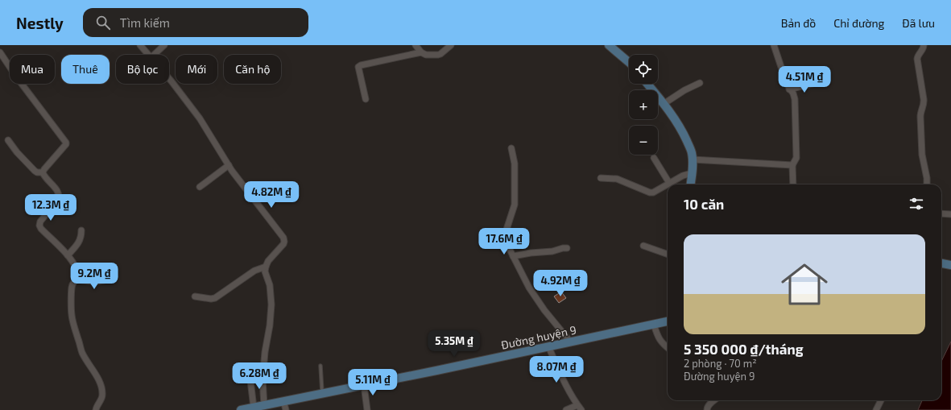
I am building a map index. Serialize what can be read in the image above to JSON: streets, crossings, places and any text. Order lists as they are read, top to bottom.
{
  "streets": {
    "street": ["Đường huyện 9"]
  },
  "page": {
    "header": "Nestly",
    "search": "Tìm kiếm",
    "nav": ["Bản đồ", "Chỉ đường", "Đã lưu"],
    "map_buttons": ["+", "−"],
    "chip": [
      "Mua",
      "Thuê",
      "Bộ lọc",
      "Mới",
      "Căn hộ"
    ],
    "price": [
      "4.51M ₫",
      "4.82M ₫",
      "12.3M ₫",
      "17.6M ₫",
      "9.2M ₫",
      "4.92M ₫",
      "5.35M ₫",
      "8.07M ₫",
      "6.28M ₫",
      "5.11M ₫"
    ],
    "heading": "10 căn",
    "list": [
      {
        "name": "5 350 000 ₫/tháng",
        "note": "2 phòng · 70 m² · Đường huyện 9"
      }
    ]
  }
}
